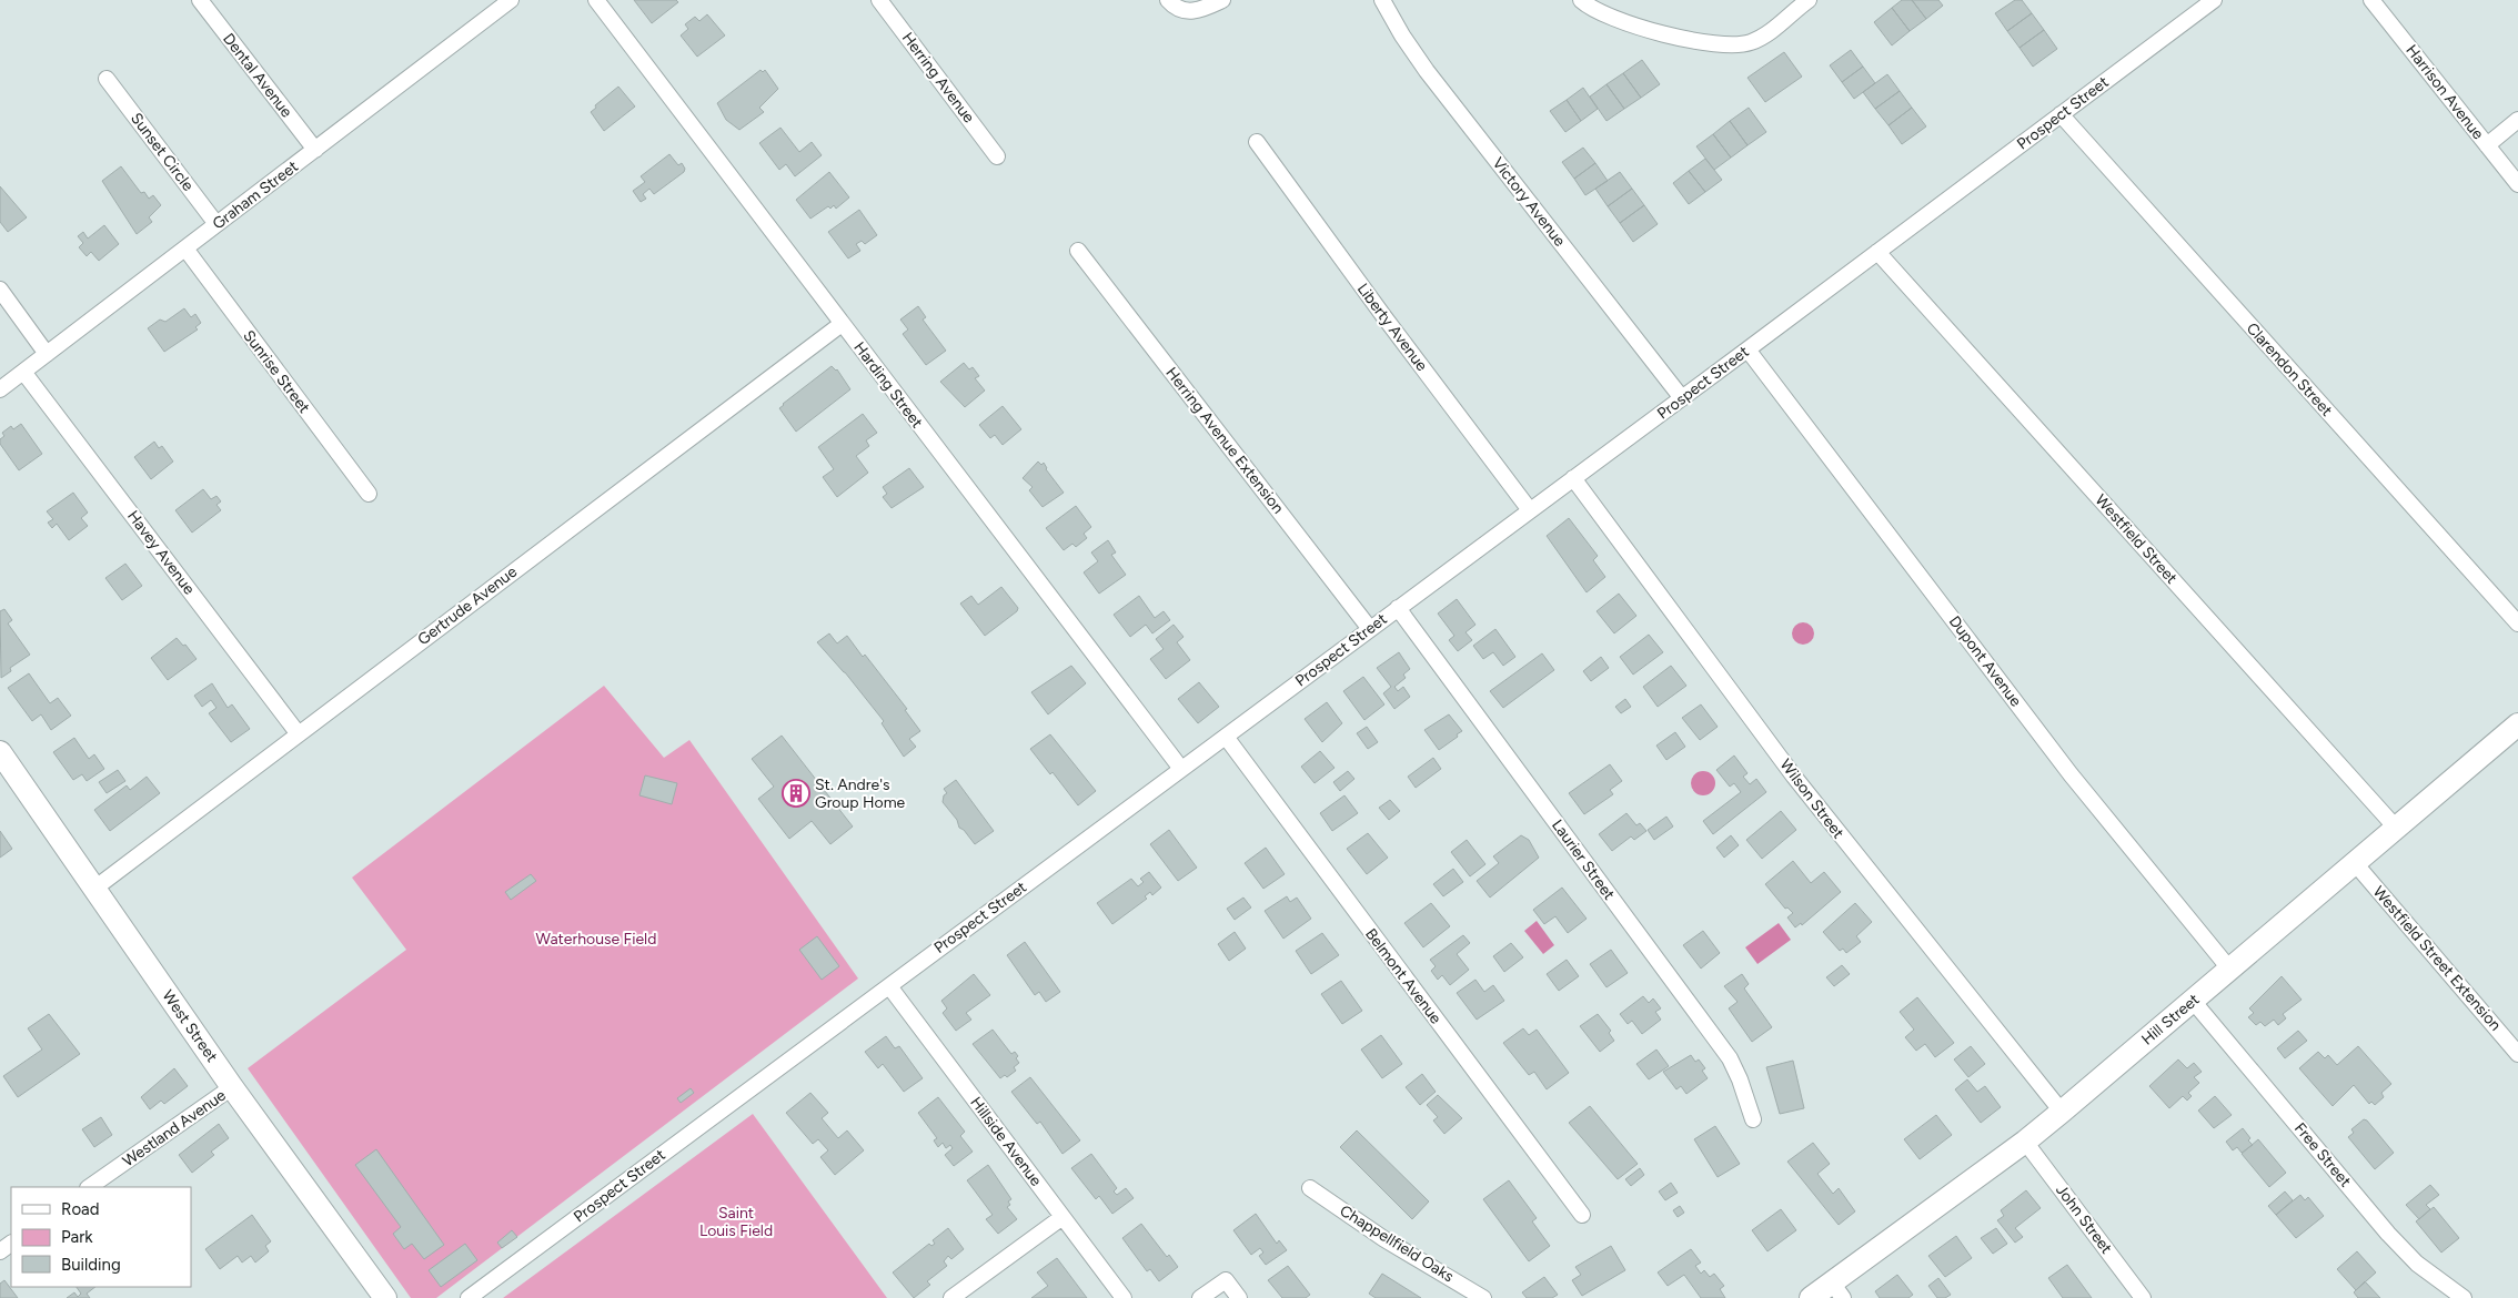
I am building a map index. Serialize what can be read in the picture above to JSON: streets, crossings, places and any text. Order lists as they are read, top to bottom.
{
  "streets": {
    "street": [
      "Dental Avenue",
      "Herring Avenue",
      "Harrison Avenue",
      "Prospect Street",
      "Sunset Circle",
      "Graham Street",
      "Victory Avenue",
      "Liberty Avenue",
      "Clarendon Street",
      "Sunrise Street",
      "Harding Street",
      "Herring Avenue Extension",
      "Westfield Street",
      "Havey Avenue",
      "Gertrude Avenue",
      "Dupont Avenue",
      "Wilson Street",
      "Laurier Street",
      "Westfield Street Extension",
      "Belmont Avenue",
      "Hill Street",
      "West Street",
      "Westland Avenue",
      "Hillside Avenue",
      "Free Street",
      "John Street",
      "Chappellfield Oaks"
    ]
  },
  "crossings": [
    ["Dental Avenue", "Graham Street"],
    ["Prospect Street", "Victory Avenue"],
    ["Prospect Street", "Liberty Avenue"],
    ["Prospect Street", "Clarendon Street"],
    ["Prospect Street", "Harding Street"],
    ["Prospect Street", "Herring Avenue Extension"],
    ["Prospect Street", "Westfield Street"],
    ["Prospect Street", "Dupont Avenue"],
    ["Prospect Street", "Wilson Street"],
    ["Prospect Street", "Laurier Street"],
    ["Prospect Street", "Belmont Avenue"],
    ["Prospect Street", "Hillside Avenue"],
    ["Sunset Circle", "Graham Street"],
    ["Graham Street", "Sunrise Street"],
    ["Graham Street", "Havey Avenue"],
    ["Harding Street", "Gertrude Avenue"],
    ["Westfield Street", "Hill Street"],
    ["Havey Avenue", "Gertrude Avenue"],
    ["Gertrude Avenue", "West Street"],
    ["Dupont Avenue", "Hill Street"],
    ["Wilson Street", "Hill Street"],
    ["Westfield Street Extension", "Hill Street"],
    ["Hill Street", "Free Street"],
    ["Hill Street", "John Street"],
    ["West Street", "Westland Avenue"]
  ],
  "parks": ["Waterhouse Field", "Saint Louis Field"],
  "places": {
    "building": ["St. Andre's Group Home"]
  },
  "legend": ["Road", "Park", "Building"]
}
